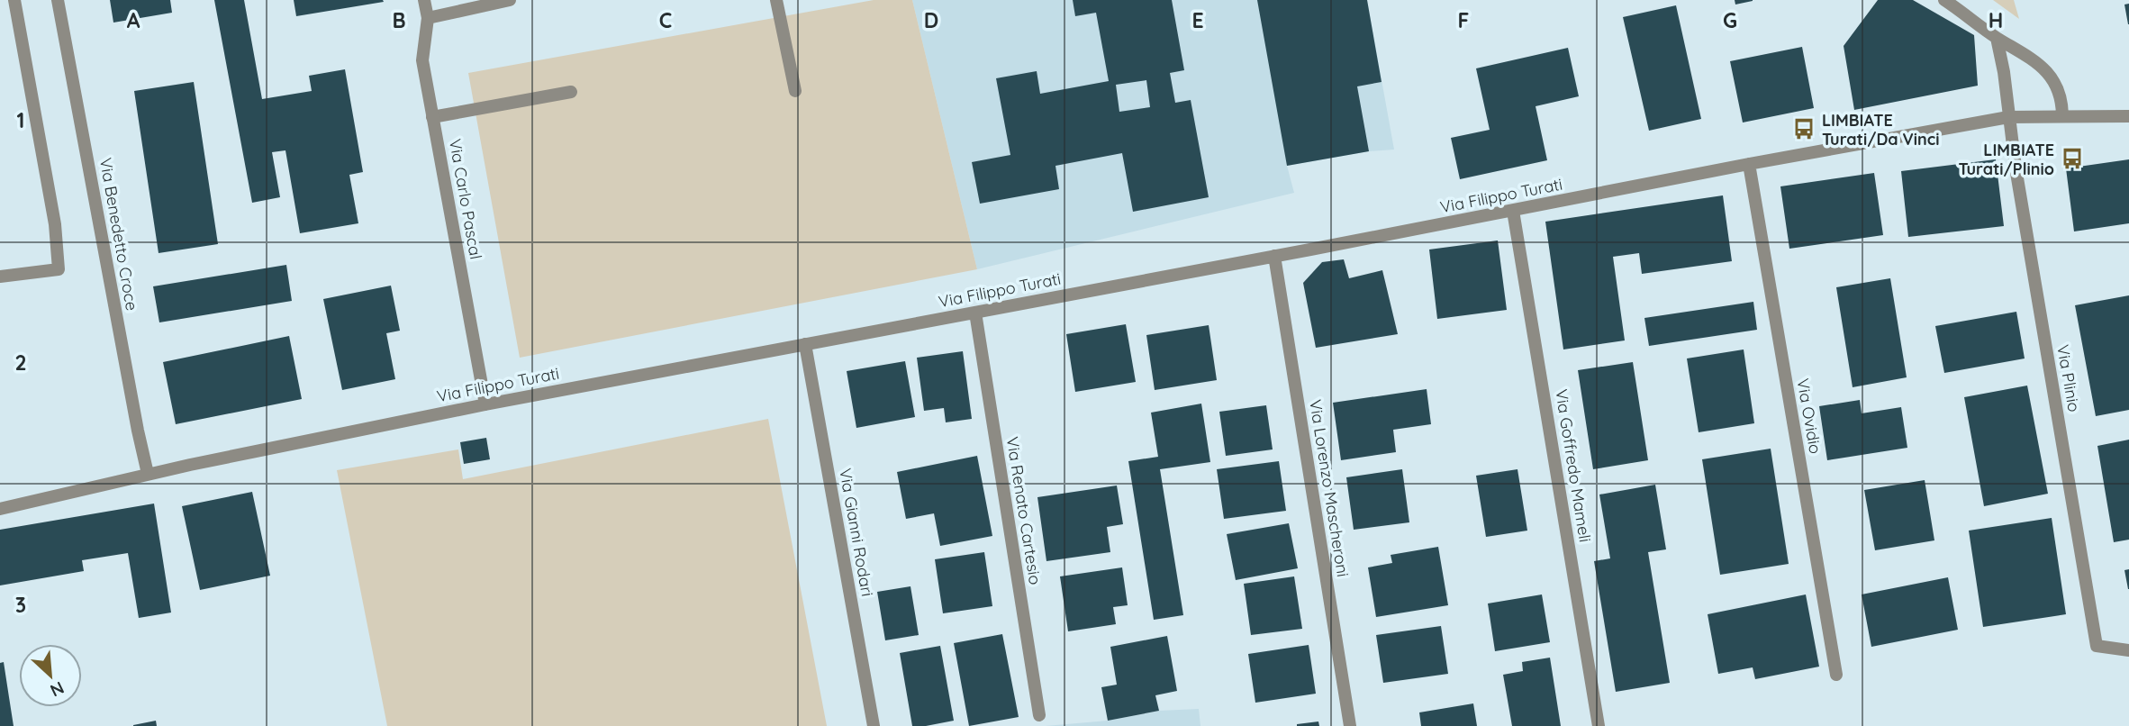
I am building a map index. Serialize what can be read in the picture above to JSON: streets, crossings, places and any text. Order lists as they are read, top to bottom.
{
  "streets": {
    "street": [
      "Via Filippo Turati",
      "Via Carlo Pascal",
      "Via Benedetto Croce",
      "Via Plinio",
      "Via Ovidio",
      "Via Goffredo Mameli",
      "Via Lorenzo Mascheroni",
      "Via Renato Cartesio",
      "Via Gianni Rodari"
    ]
  },
  "crossings": [
    ["Via Filippo Turati", "Via Carlo Pascal"],
    ["Via Filippo Turati", "Via Benedetto Croce"],
    ["Via Filippo Turati", "Via Plinio"],
    ["Via Filippo Turati", "Via Ovidio"],
    ["Via Filippo Turati", "Via Goffredo Mameli"],
    ["Via Filippo Turati", "Via Lorenzo Mascheroni"],
    ["Via Filippo Turati", "Via Renato Cartesio"],
    ["Via Filippo Turati", "Via Gianni Rodari"]
  ],
  "places": {
    "bus stop": ["LIMBIATE Turati/Da Vinci", "LIMBIATE Turati/Plinio"]
  },
  "north": "bottom right",
  "grid": {
    "columns": [
      "A",
      "B",
      "C",
      "D",
      "E",
      "F",
      "G",
      "H"
    ],
    "rows": ["1", "2", "3"]
  }
}
